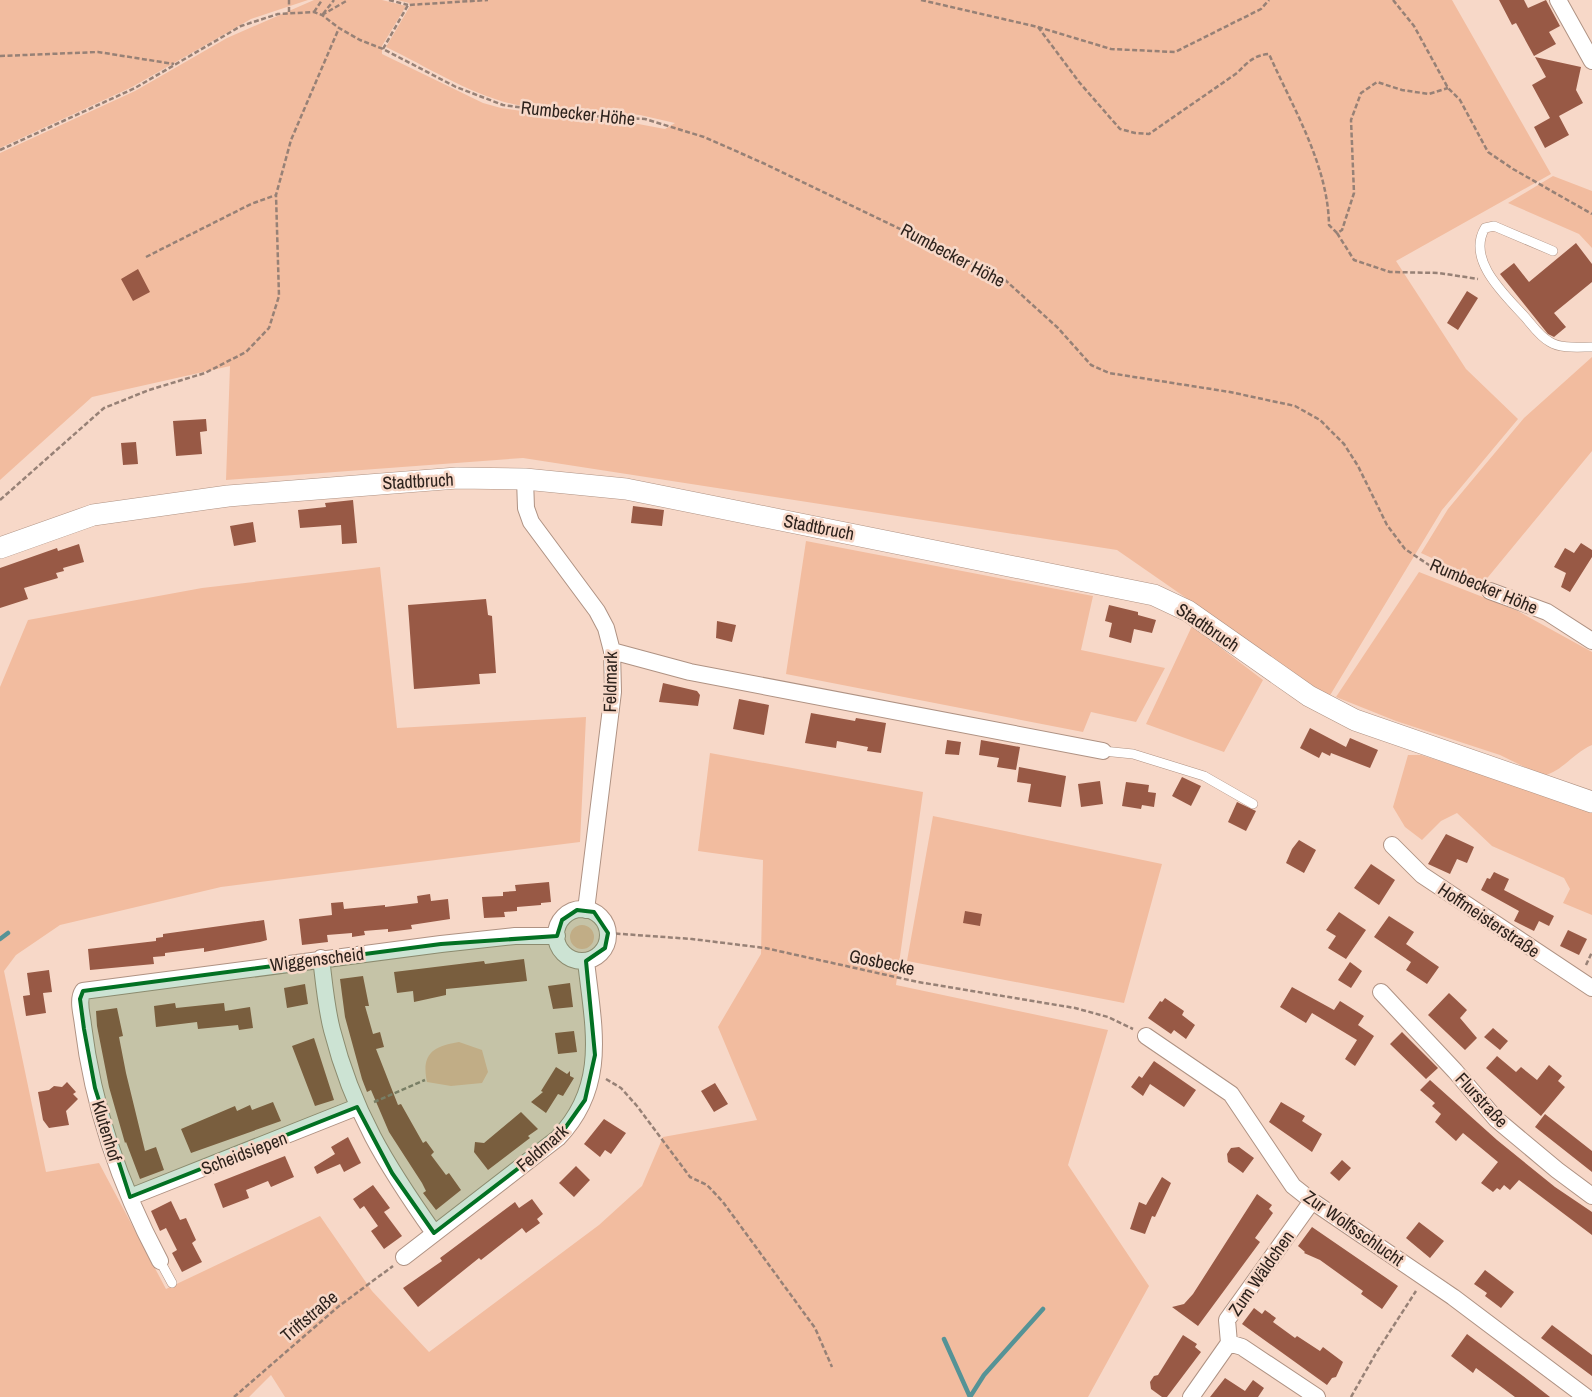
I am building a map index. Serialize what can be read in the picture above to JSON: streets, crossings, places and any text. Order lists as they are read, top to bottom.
{
  "streets": {
    "street": [
      "Rumbecker Höhe",
      "Stadtbruch",
      "Feldmark",
      "Hoffmeisterstraße",
      "Wiggenscheid",
      "Flurstraße",
      "Klutenhof",
      "Scheidsiepen",
      "Zur Wolfsschlucht",
      "Zum Wäldchen"
    ],
    "path": ["Gosbecke", "Triftstraße"]
  },
  "crossings": [
    ["Stadtbruch", "Feldmark"],
    ["Feldmark", "Wiggenscheid"],
    ["Feldmark", "Gosbecke"],
    ["Feldmark", "Triftstraße"],
    ["Wiggenscheid", "Gosbecke"],
    ["Wiggenscheid", "Klutenhof"],
    ["Gosbecke", "Zur Wolfsschlucht"],
    ["Klutenhof", "Scheidsiepen"],
    ["Zur Wolfsschlucht", "Zum Wäldchen"]
  ]
}
